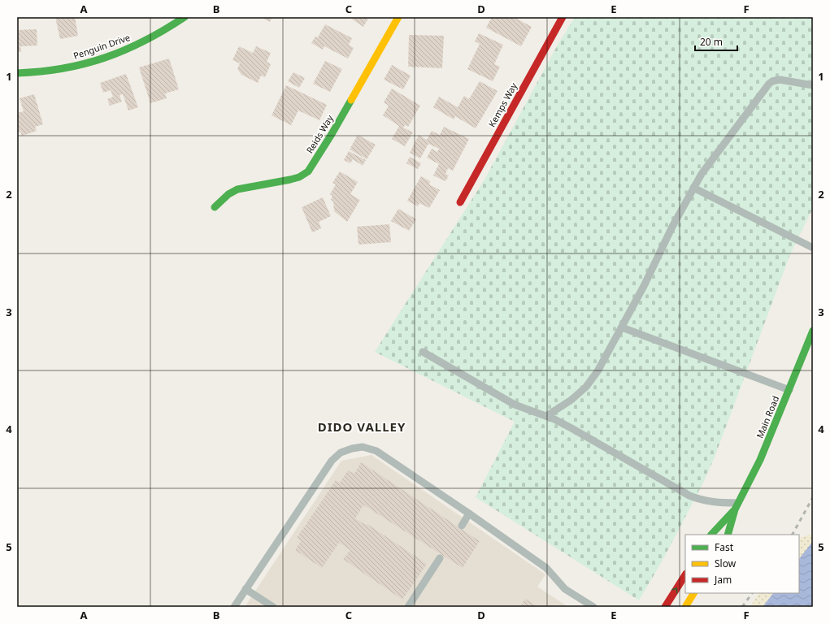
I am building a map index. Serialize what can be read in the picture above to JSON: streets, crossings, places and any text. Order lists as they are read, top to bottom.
{
  "streets": {
    "street": [
      "Penguin Drive",
      "Kemps Way",
      "Reids Way",
      "Main Road"
    ]
  },
  "districts": ["DIDO VALLEY"],
  "legend": ["Fast", "Slow", "Jam"],
  "scale_bar": "20 m",
  "grid": {
    "columns": [
      "A",
      "B",
      "C",
      "D",
      "E",
      "F"
    ],
    "rows": [
      "1",
      "2",
      "3",
      "4",
      "5"
    ]
  }
}
